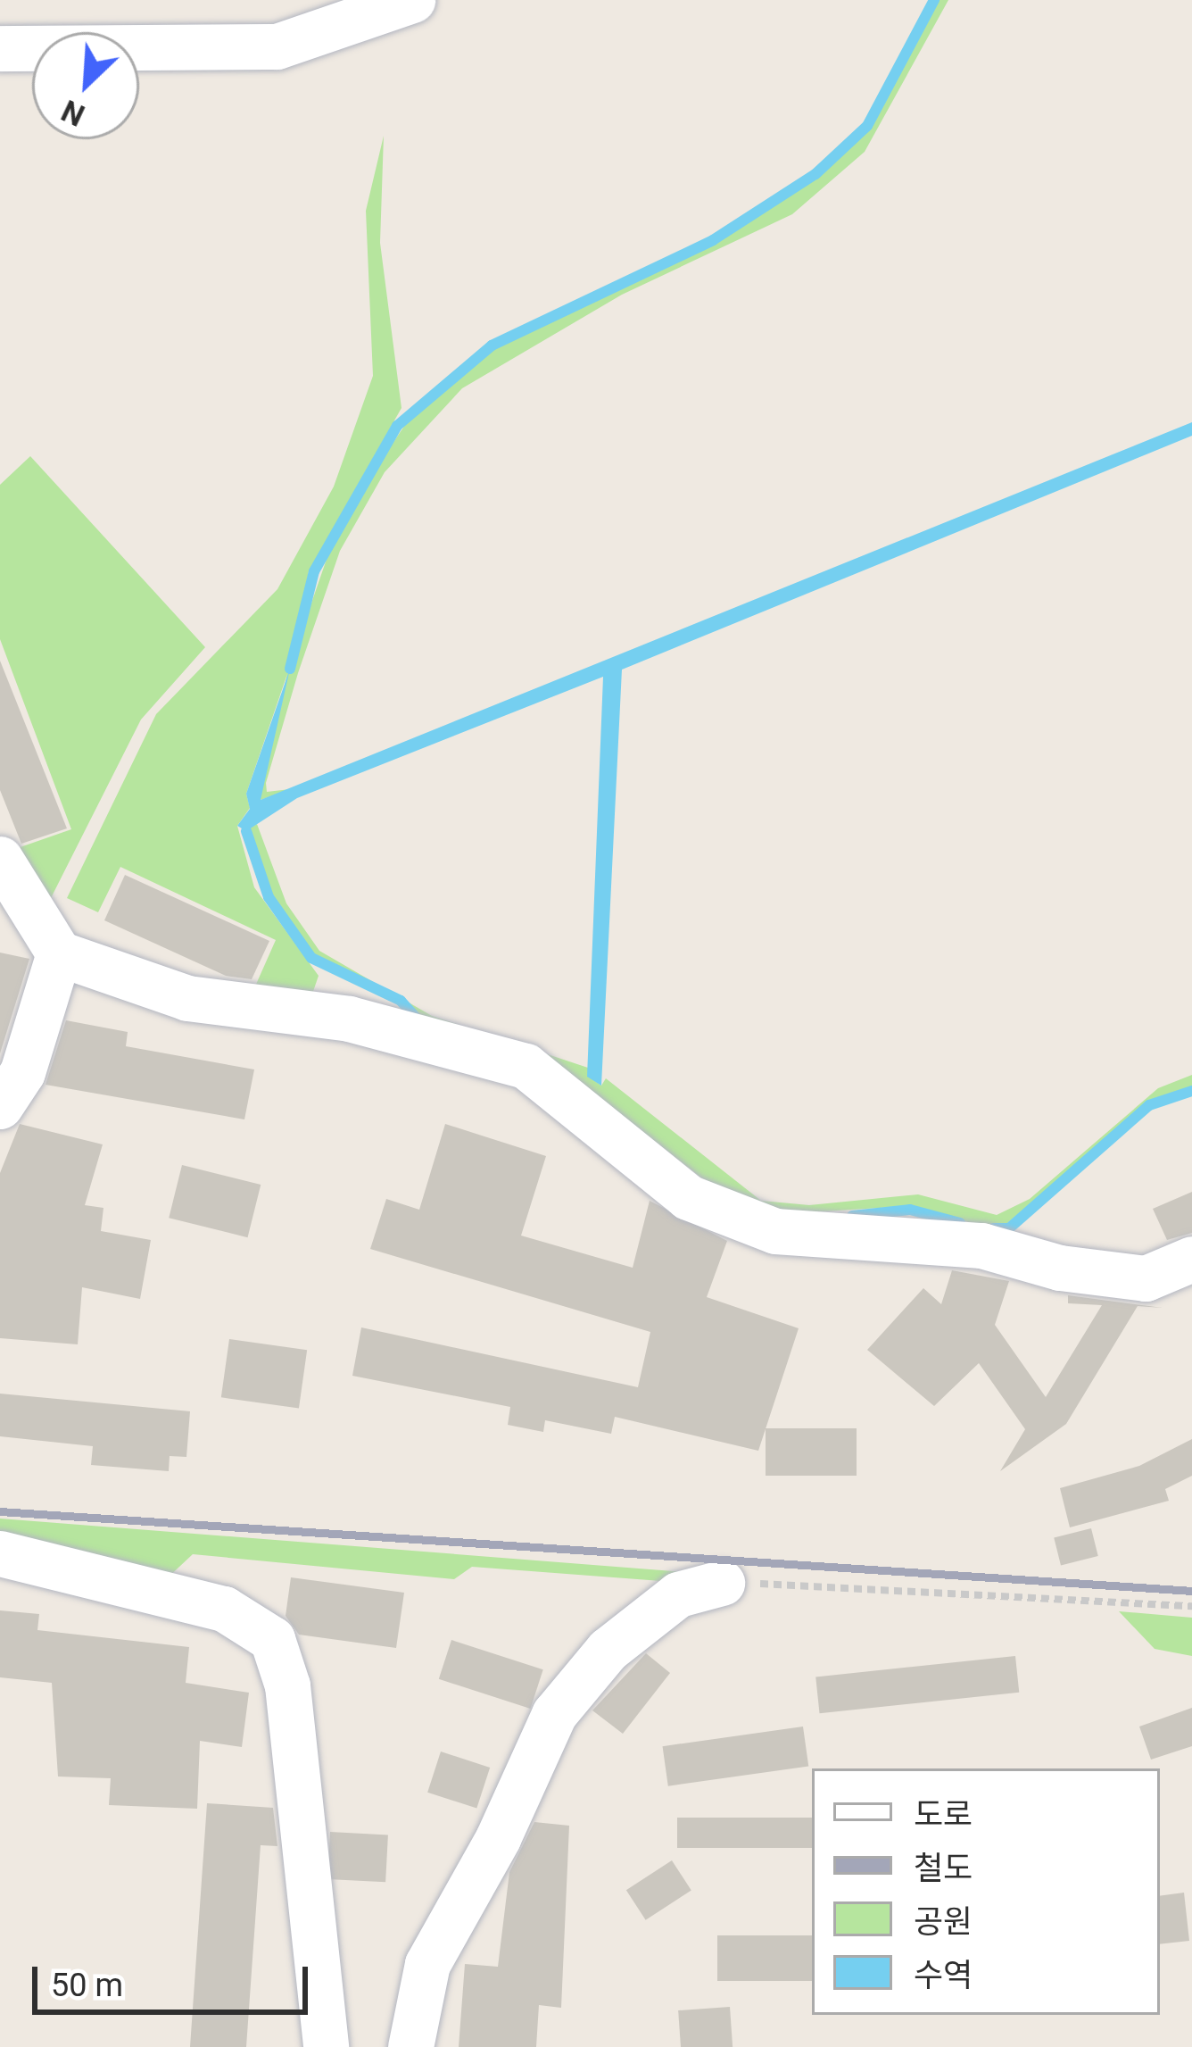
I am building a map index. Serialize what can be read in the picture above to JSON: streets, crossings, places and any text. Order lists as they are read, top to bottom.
{
  "legend": [
    "도로",
    "철도",
    "공원",
    "수역"
  ],
  "scale_bar": "50 m",
  "north": "bottom left"
}
